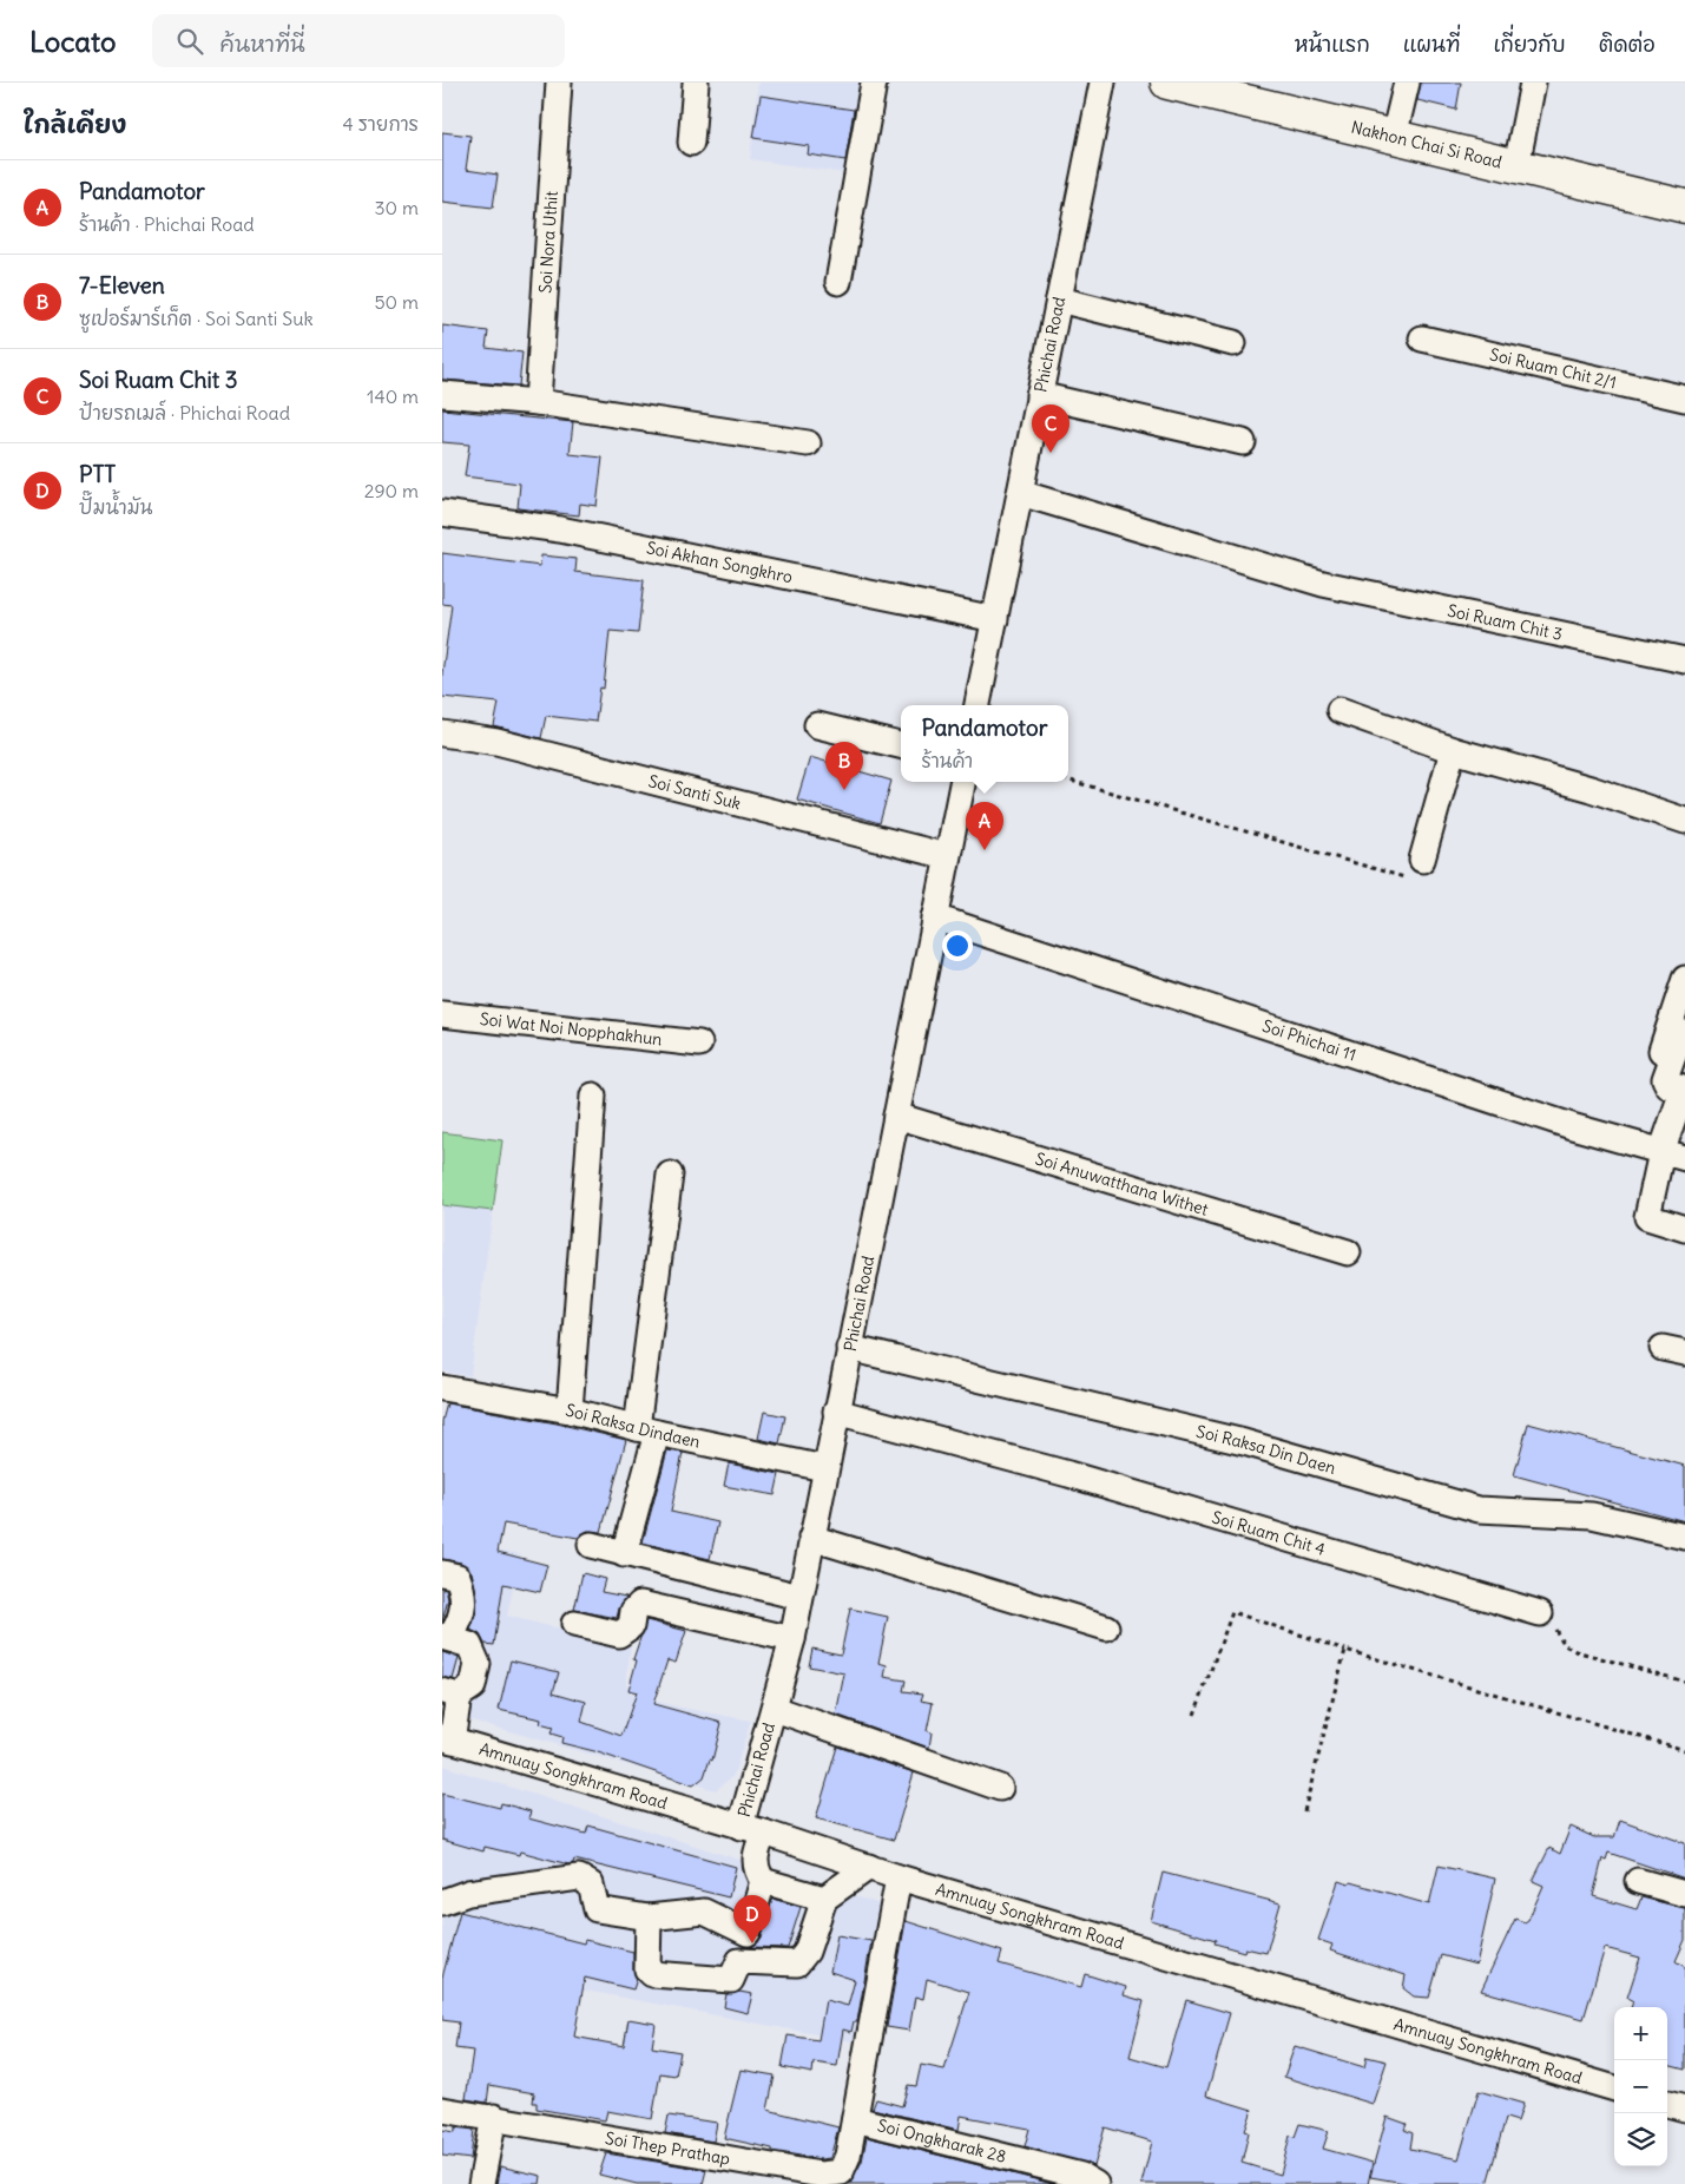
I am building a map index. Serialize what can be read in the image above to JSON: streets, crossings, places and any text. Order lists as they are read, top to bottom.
{
  "streets": {
    "main road": ["Nakhon Chai Si Road"],
    "street": [
      "Soi Nora Uthit",
      "Phichai Road",
      "Soi Ruam Chit 2/1",
      "Soi Akhan Songkhro",
      "Soi Ruam Chit 3",
      "Soi Santi Suk",
      "Soi Wat Noi Nopphakhun",
      "Soi Phichai 11",
      "Soi Anuwatthana Withet",
      "Soi Raksa Dindaen",
      "Soi Raksa Din Daen",
      "Soi Ruam Chit 4",
      "Amnuay Songkhram Road",
      "Soi Ongkharak 28",
      "Soi Thep Prathap"
    ]
  },
  "crossings": [
    ["Phichai Road", "Soi Akhan Songkhro"],
    ["Phichai Road", "Soi Ruam Chit 3"],
    ["Phichai Road", "Soi Santi Suk"],
    ["Phichai Road", "Soi Phichai 11"],
    ["Phichai Road", "Soi Anuwatthana Withet"],
    ["Phichai Road", "Soi Raksa Dindaen"],
    ["Phichai Road", "Soi Raksa Din Daen"],
    ["Phichai Road", "Soi Ruam Chit 4"],
    ["Phichai Road", "Amnuay Songkhram Road"],
    ["Amnuay Songkhram Road", "Soi Thep Prathap"],
    ["Soi Ongkharak 28", "Soi Thep Prathap"]
  ],
  "page": {
    "header": "Locato",
    "search": "ค้นหาที่นี่",
    "nav": [
      "หน้าแรก",
      "แผนที่",
      "เกี่ยวกับ",
      "ติดต่อ"
    ],
    "heading": ["ใกล้เคียง", "4 รายการ"],
    "list": [
      {
        "mark": "A",
        "name": "Pandamotor",
        "note": "ร้านค้า · Phichai Road",
        "value": "30 m"
      },
      {
        "mark": "B",
        "name": "7-Eleven",
        "note": "ซูเปอร์มาร์เก็ต · Soi Santi Suk",
        "value": "50 m"
      },
      {
        "mark": "C",
        "name": "Soi Ruam Chit 3",
        "note": "ป้ายรถเมล์ · Phichai Road",
        "value": "140 m"
      },
      {
        "mark": "D",
        "name": "PTT",
        "note": "ปั๊มน้ำมัน",
        "value": "290 m"
      }
    ],
    "pins": [
      "C",
      "B",
      "A",
      "D"
    ],
    "popup": ["Pandamotor", "ร้านค้า"],
    "map_buttons": ["+", "−"]
  }
}
